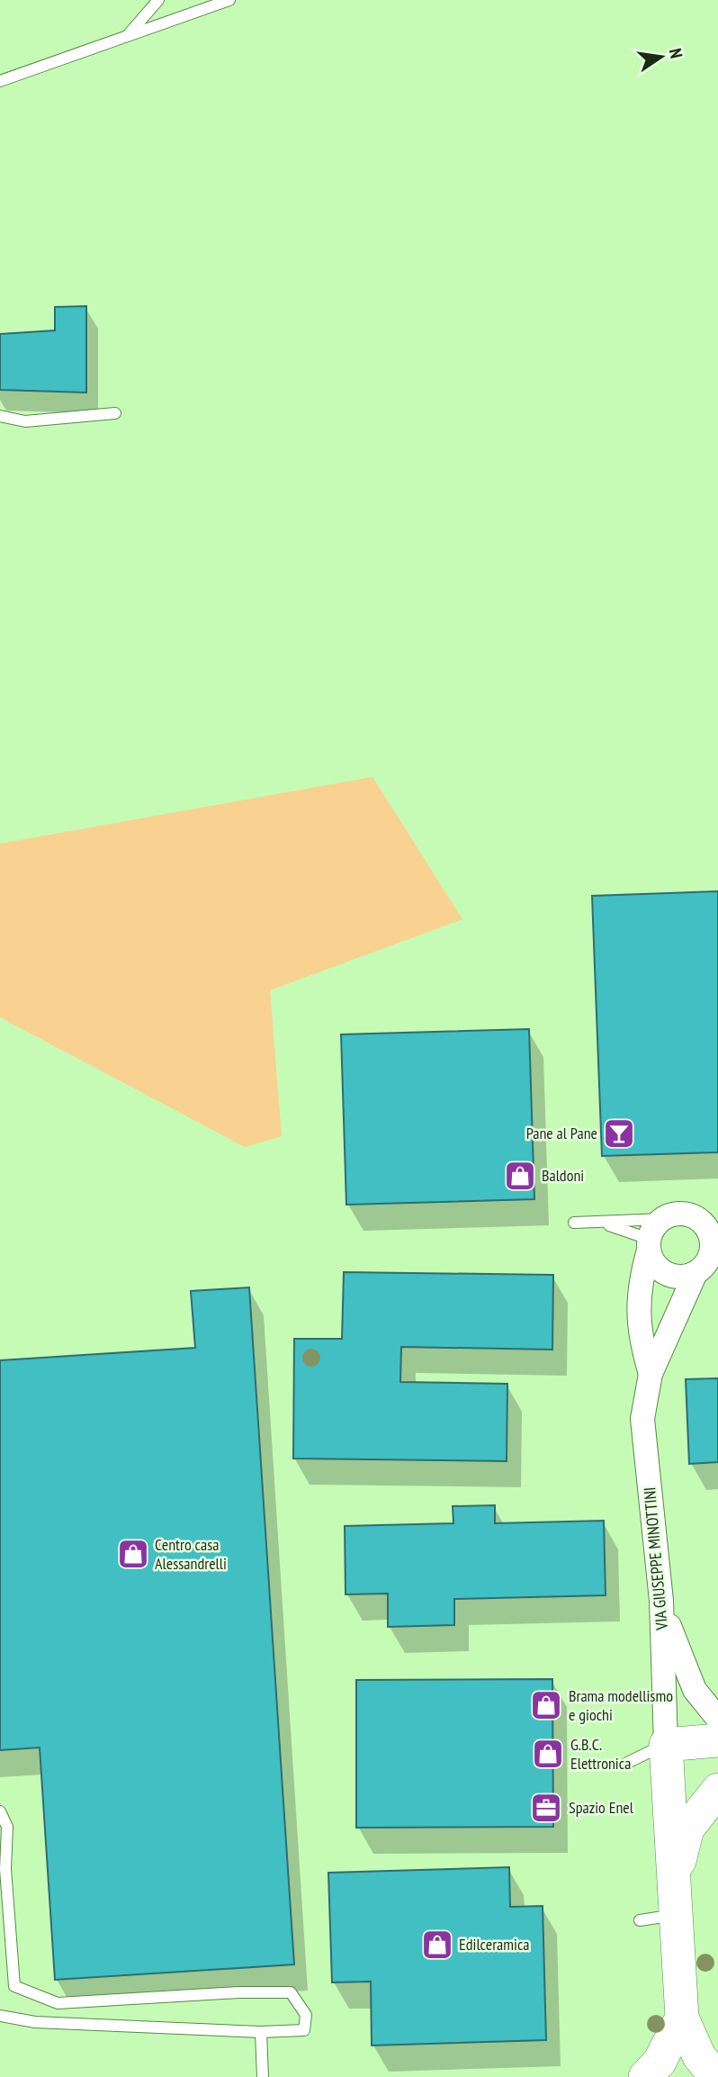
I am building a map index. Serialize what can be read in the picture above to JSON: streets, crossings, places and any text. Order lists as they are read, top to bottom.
{
  "streets": {
    "street": ["VIA GIUSEPPE MINOTTINI"]
  },
  "places": {
    "bar": ["Pane al Pane"],
    "shop": [
      "Baldoni",
      "Centro casa Alessandrelli",
      "Brama modellismo e giochi",
      "G.B.C. Elettronica",
      "Edilceramica"
    ],
    "office": ["Spazio Enel"]
  },
  "north": "right"
}
